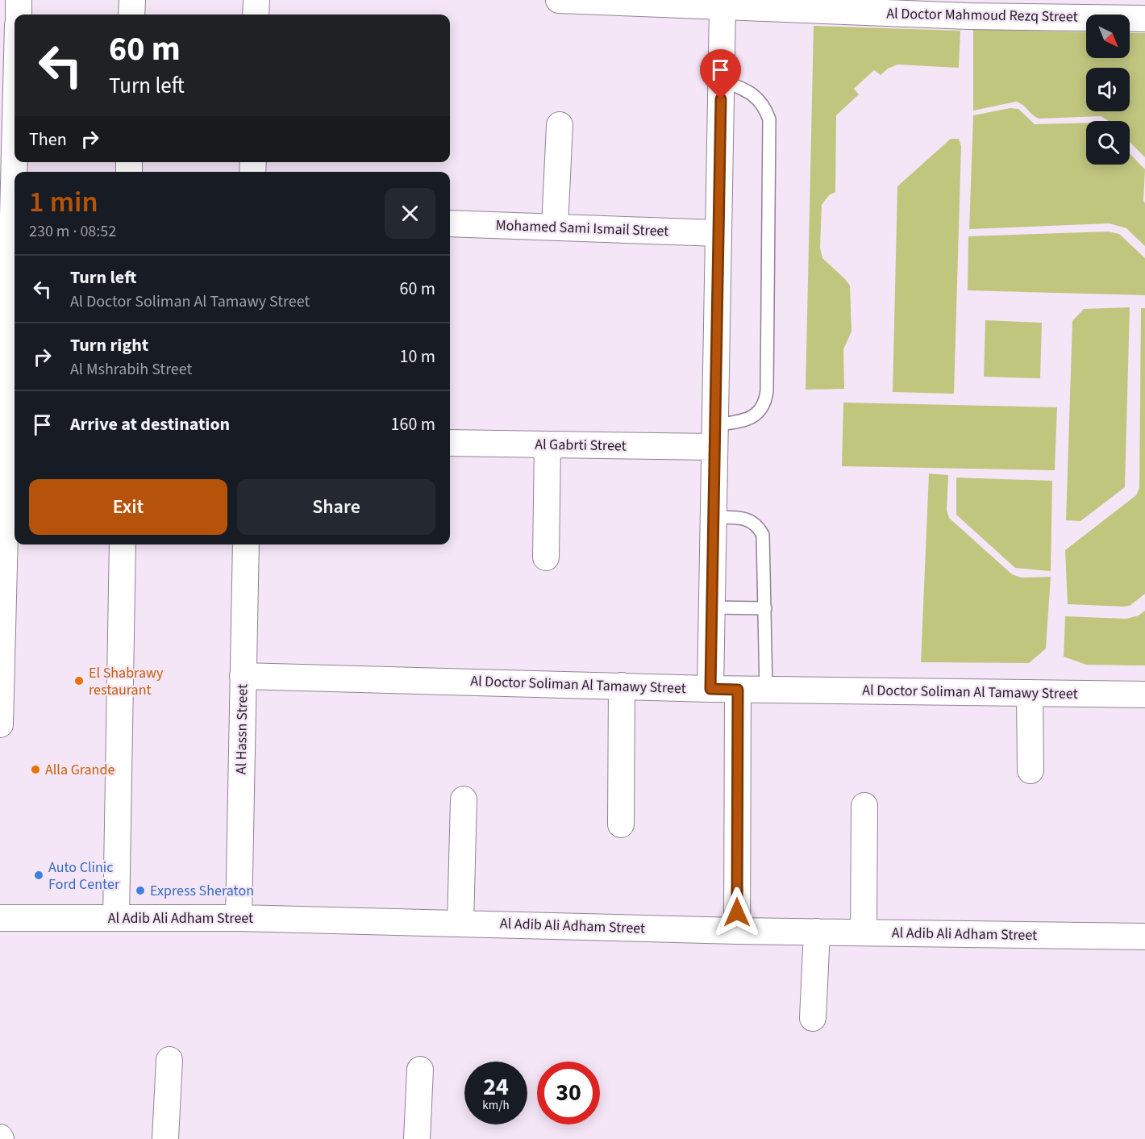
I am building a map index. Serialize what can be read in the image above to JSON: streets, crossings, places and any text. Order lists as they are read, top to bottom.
{
  "streets": {
    "street": [
      "Al Doctor Mahmoud Rezq Street",
      "Mohamed Sami Ismail Street",
      "Al Gabrti Street",
      "Al Doctor Soliman Al Tamawy Street",
      "Al Hassn Street",
      "Al Adib Ali Adham Street"
    ]
  },
  "crossings": [
    ["Al Doctor Soliman Al Tamawy Street", "Al Hassn Street"],
    ["Al Hassn Street", "Al Adib Ali Adham Street"]
  ],
  "places": [
    "El Shabrawy restaurant",
    "Alla Grande",
    "Auto Clinic Ford Center",
    "Express Sheraton"
  ],
  "north": "bottom right",
  "page": {
    "turn": ["60 m", "Turn left"],
    "then": "Then",
    "heading": ["1 min", "230 m · 08:52"],
    "list": [
      {
        "name": "Turn left",
        "note": "Al Doctor Soliman Al Tamawy Street",
        "value": "60 m"
      },
      {
        "name": "Turn right",
        "note": "Al Mshrabih Street",
        "value": "10 m"
      },
      {
        "name": "Arrive at destination",
        "value": "160 m"
      }
    ],
    "buttons": ["Exit", "Share"],
    "speed": "24 km/h",
    "limit": "30"
  }
}
